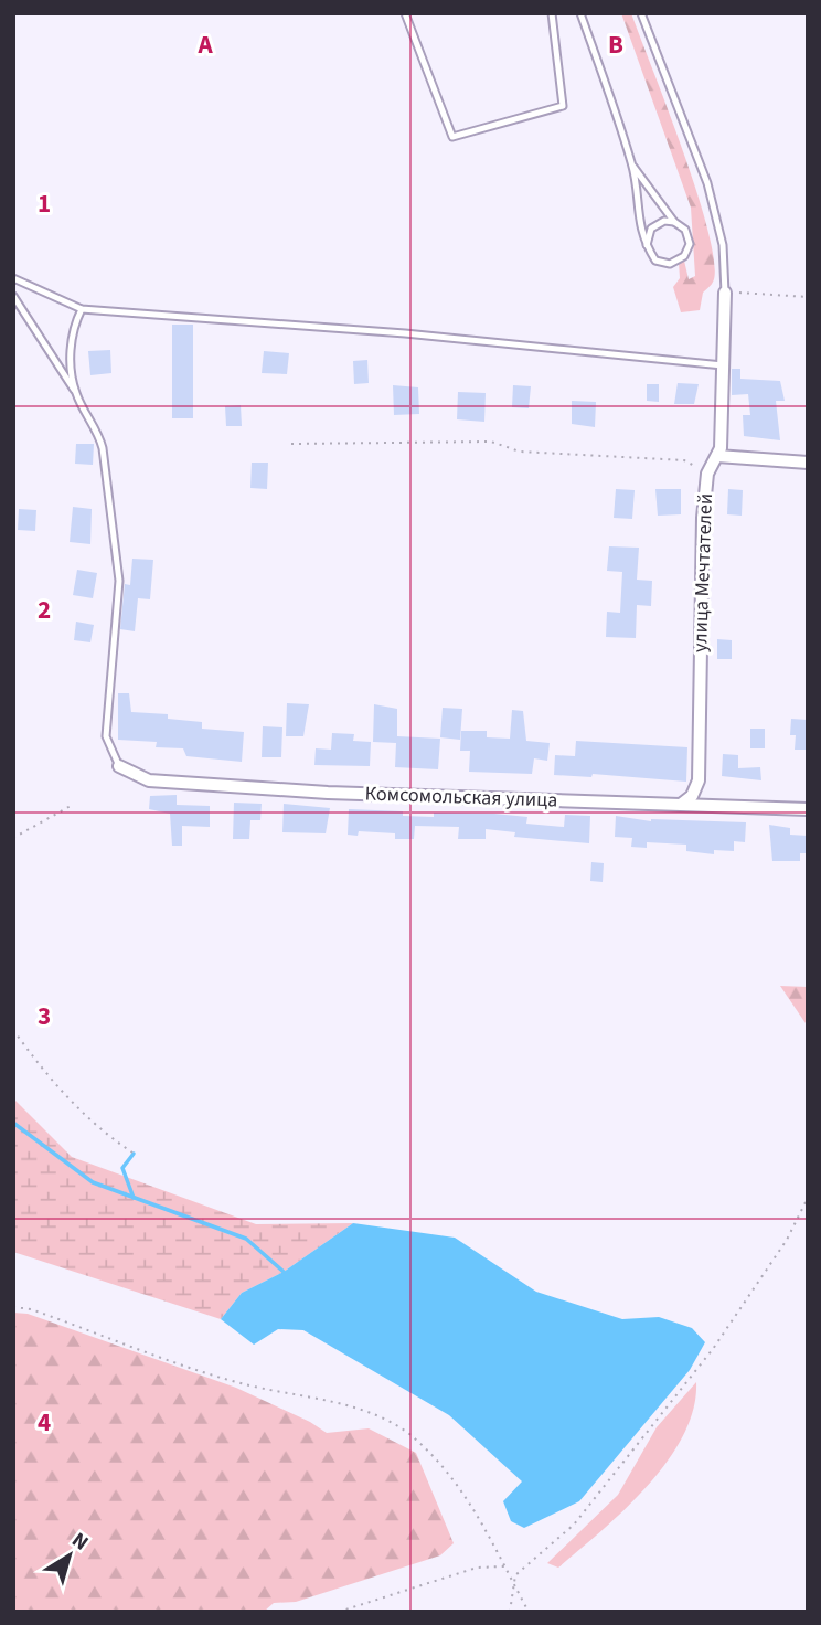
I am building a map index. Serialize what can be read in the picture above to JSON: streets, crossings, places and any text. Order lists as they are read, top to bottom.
{
  "streets": {
    "street": ["улица Мечтателей", "Комсомольская улица"]
  },
  "north": "top right",
  "grid": {
    "columns": ["A", "B"],
    "rows": [
      "1",
      "2",
      "3",
      "4"
    ]
  }
}
